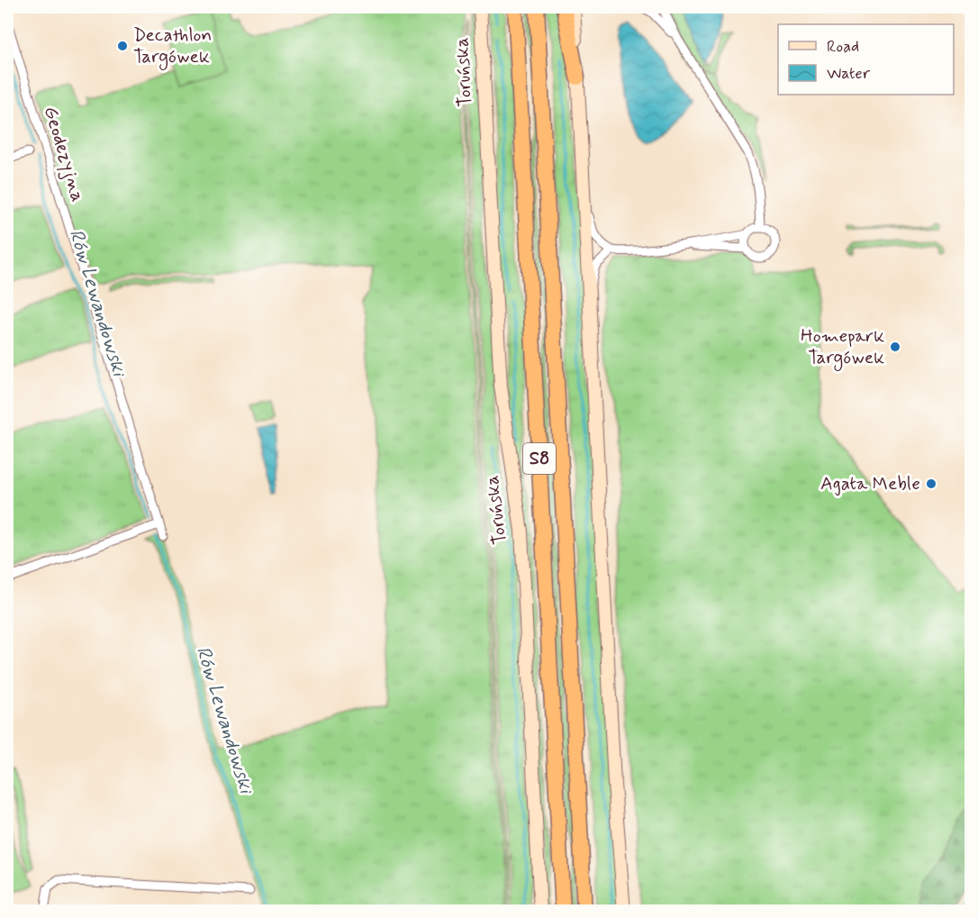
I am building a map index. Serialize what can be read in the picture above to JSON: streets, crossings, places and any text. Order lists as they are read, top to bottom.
{
  "streets": {
    "highway": ["S8"],
    "main road": ["Toruńska"],
    "street": ["Geodezyjna"]
  },
  "water": ["Rów Lewandowski"],
  "places": ["Decathlon Targówek", "Homepark Targówek", "Agata Meble"],
  "legend": ["Road", "Water"]
}
